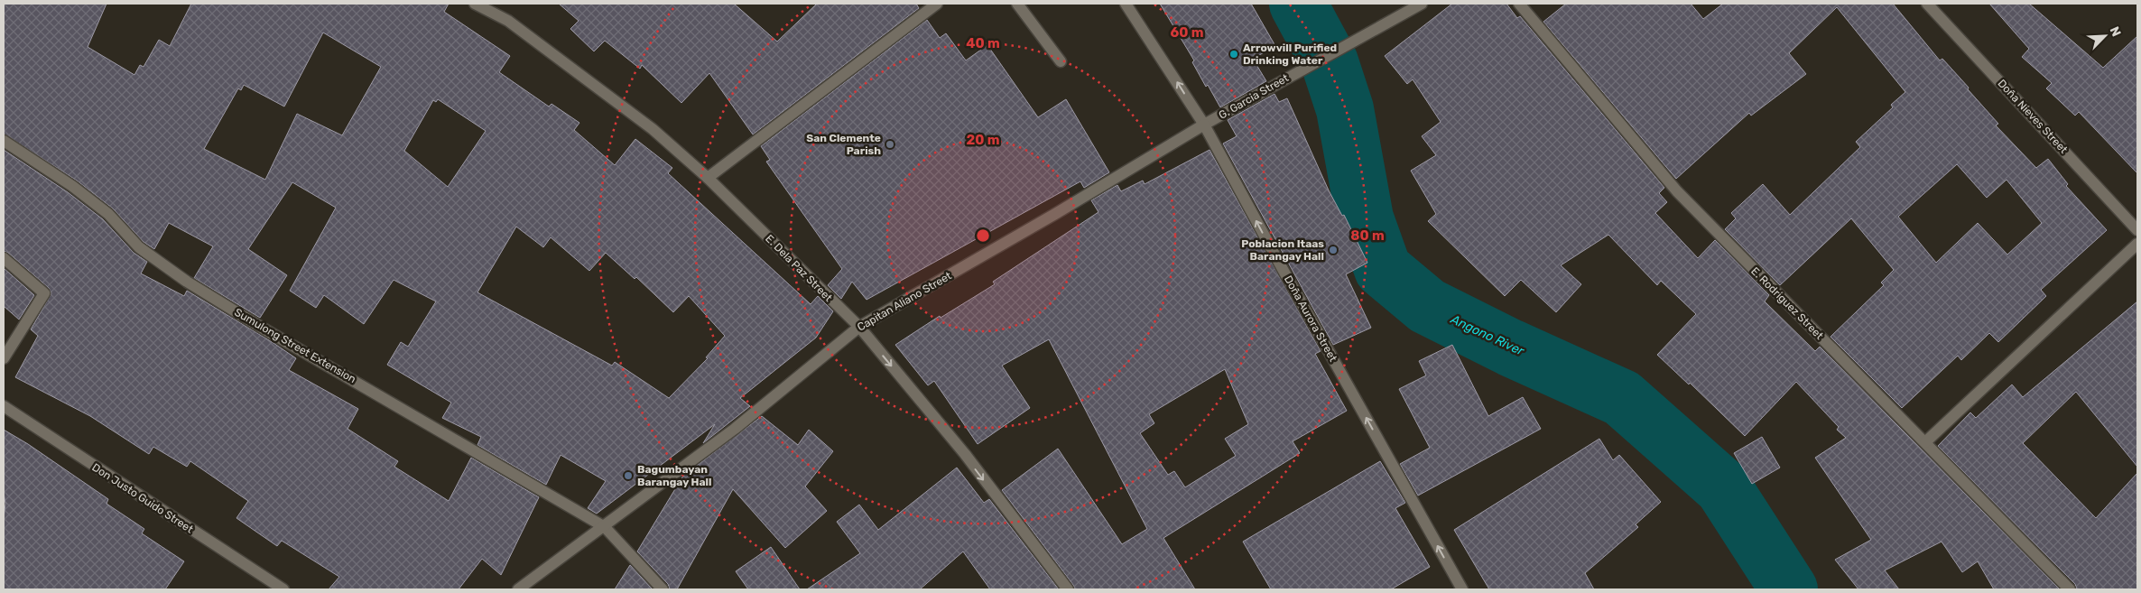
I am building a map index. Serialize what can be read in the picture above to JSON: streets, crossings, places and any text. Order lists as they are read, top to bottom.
{
  "streets": {
    "street": [
      "G. Garcia Street",
      "Doña Nieves Street",
      "E. Dela Paz Street",
      "Capitan Aliano Street",
      "E. Rodriguez Street",
      "Doña Aurora Street",
      "Sumulong Street Extension",
      "Don Justo Guido Street"
    ]
  },
  "crossings": [
    ["G. Garcia Street", "Capitan Aliano Street"],
    ["G. Garcia Street", "Doña Aurora Street"],
    ["E. Dela Paz Street", "Capitan Aliano Street"],
    ["Capitan Aliano Street", "Doña Aurora Street"],
    ["Capitan Aliano Street", "Sumulong Street Extension"]
  ],
  "one_way": ["E. Dela Paz Street", "Doña Aurora Street"],
  "water": ["Angono River"],
  "places": [
    "Arrowvill Purified Drinking Water",
    "San Clemente Parish",
    "Poblacion Itaas Barangay Hall",
    "Bagumbayan Barangay Hall"
  ],
  "north": "top right",
  "rings": [
    "60 m",
    "40 m",
    "20 m",
    "80 m"
  ]
}
